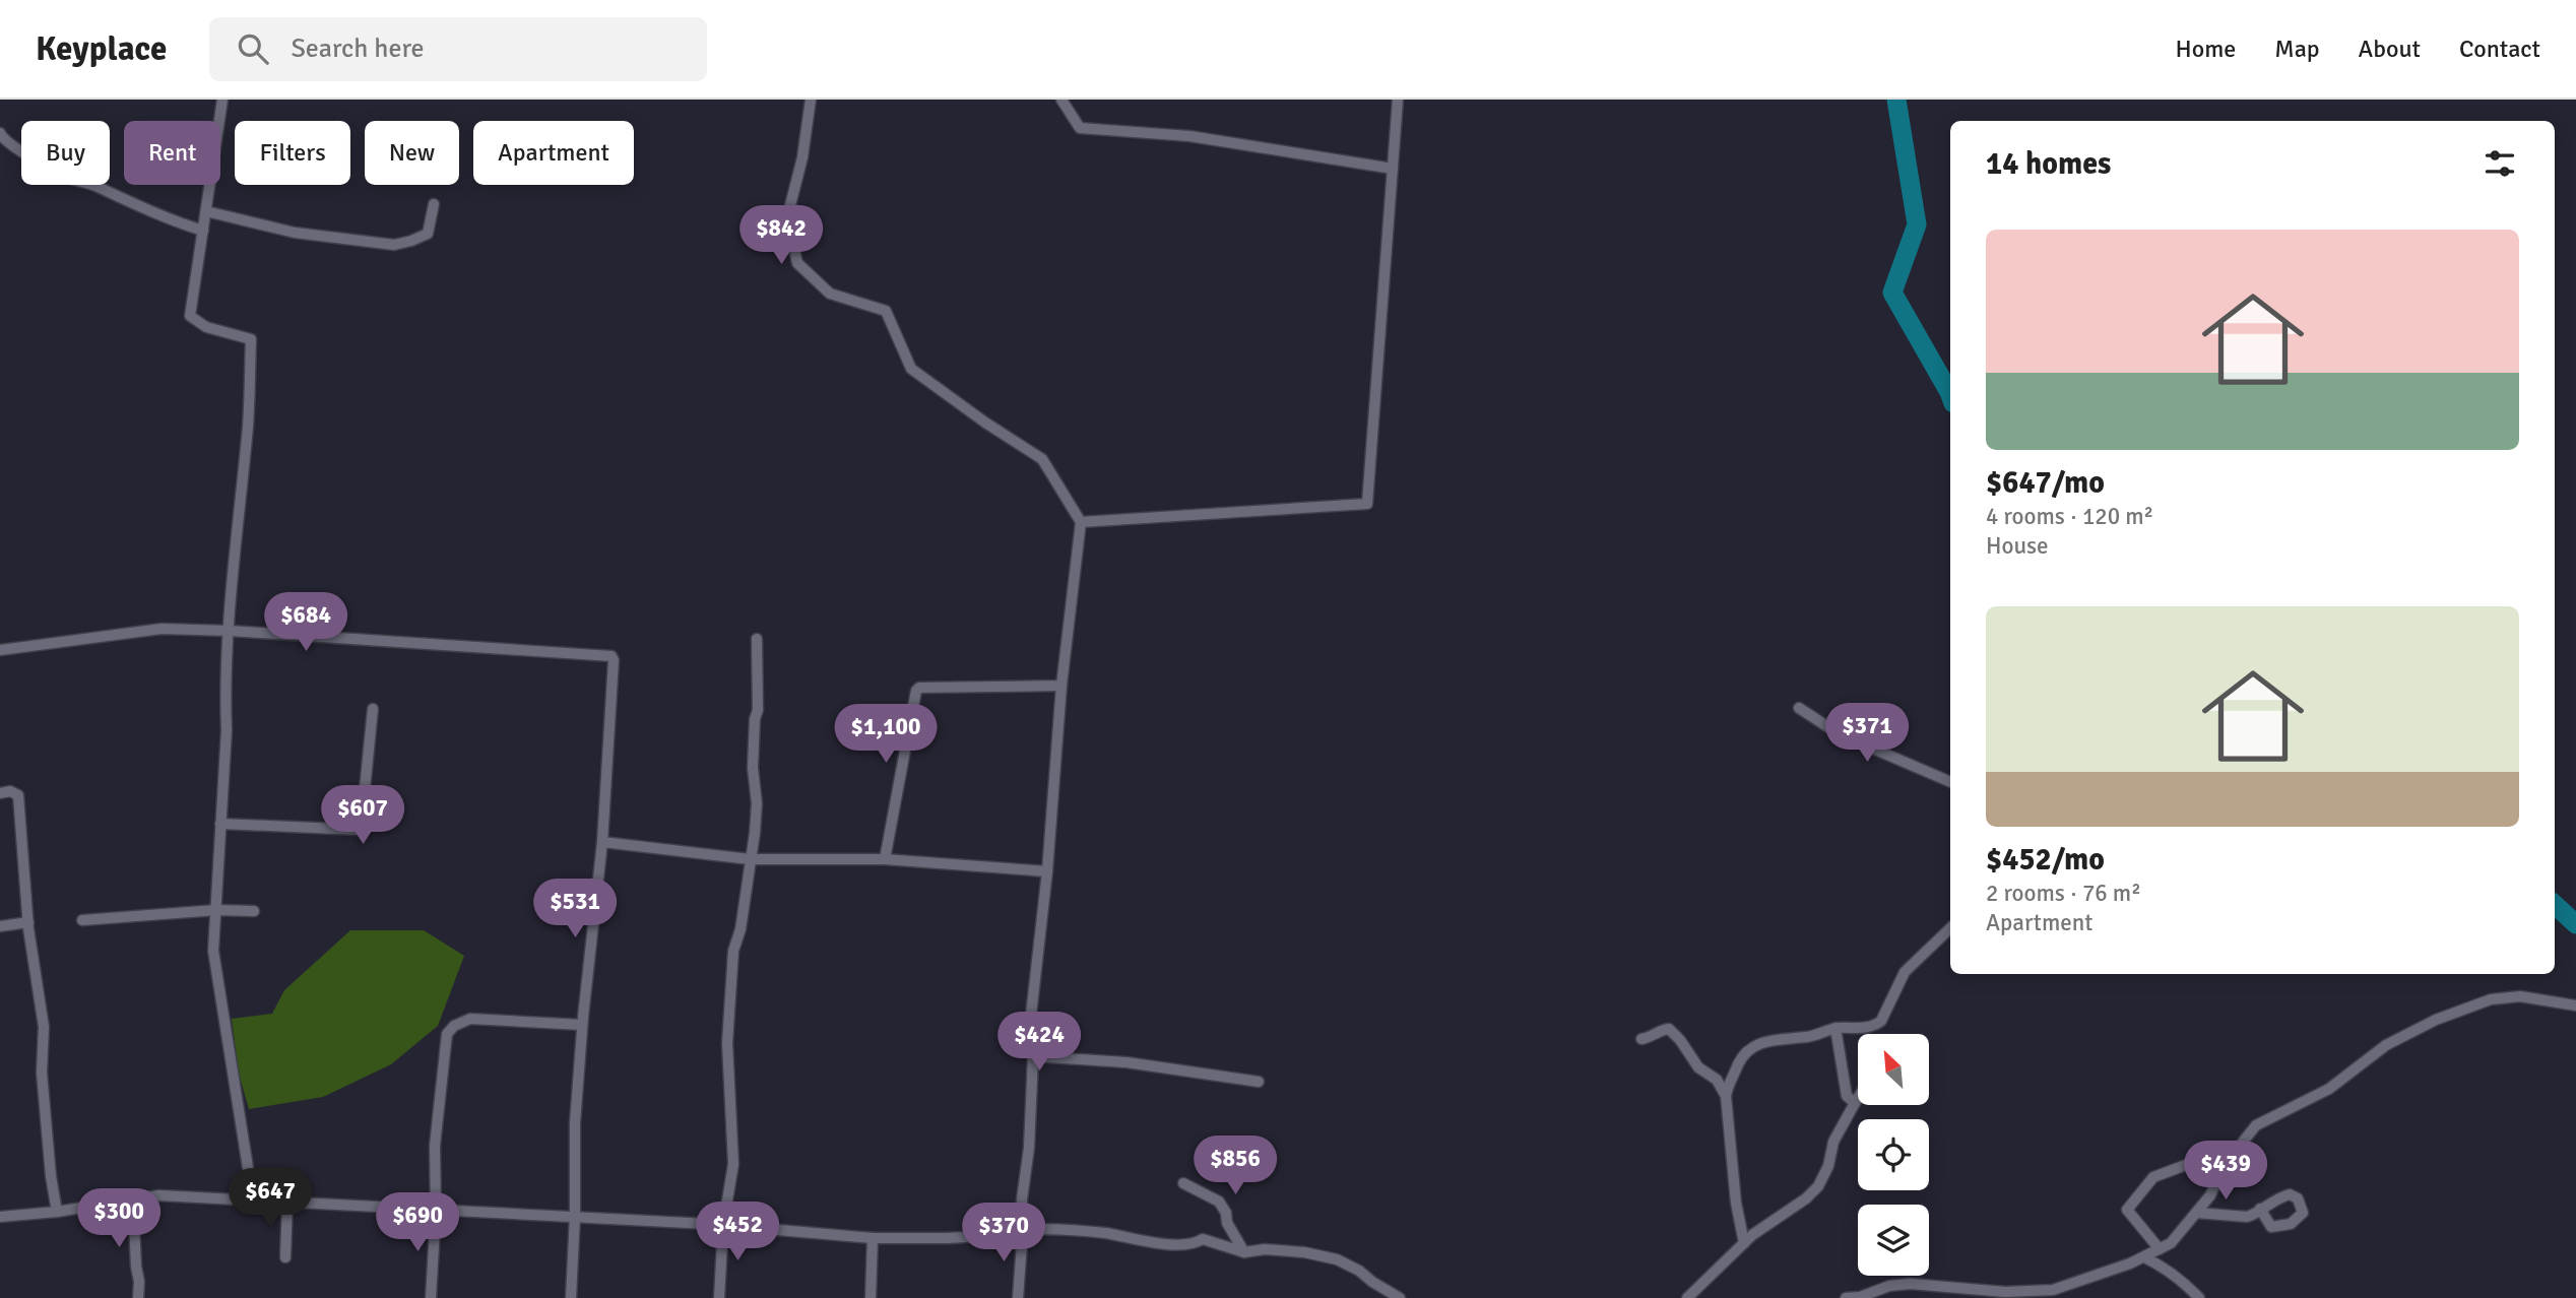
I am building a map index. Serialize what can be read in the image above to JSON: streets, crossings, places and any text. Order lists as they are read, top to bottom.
{
  "north": "top left",
  "page": {
    "header": "Keyplace",
    "search": "Search here",
    "nav": [
      "Home",
      "Map",
      "About",
      "Contact"
    ],
    "chip": [
      "Buy",
      "Rent",
      "Filters",
      "New",
      "Apartment"
    ],
    "heading": "14 homes",
    "price": [
      "$842",
      "$684",
      "$371",
      "$1,100",
      "$607",
      "$531",
      "$424",
      "$856",
      "$439",
      "$647",
      "$300",
      "$690",
      "$452",
      "$370"
    ],
    "list": [
      {
        "name": "$647/mo",
        "note": "4 rooms · 120 m² · House"
      },
      {
        "name": "$452/mo",
        "note": "2 rooms · 76 m² · Apartment"
      }
    ]
  }
}
